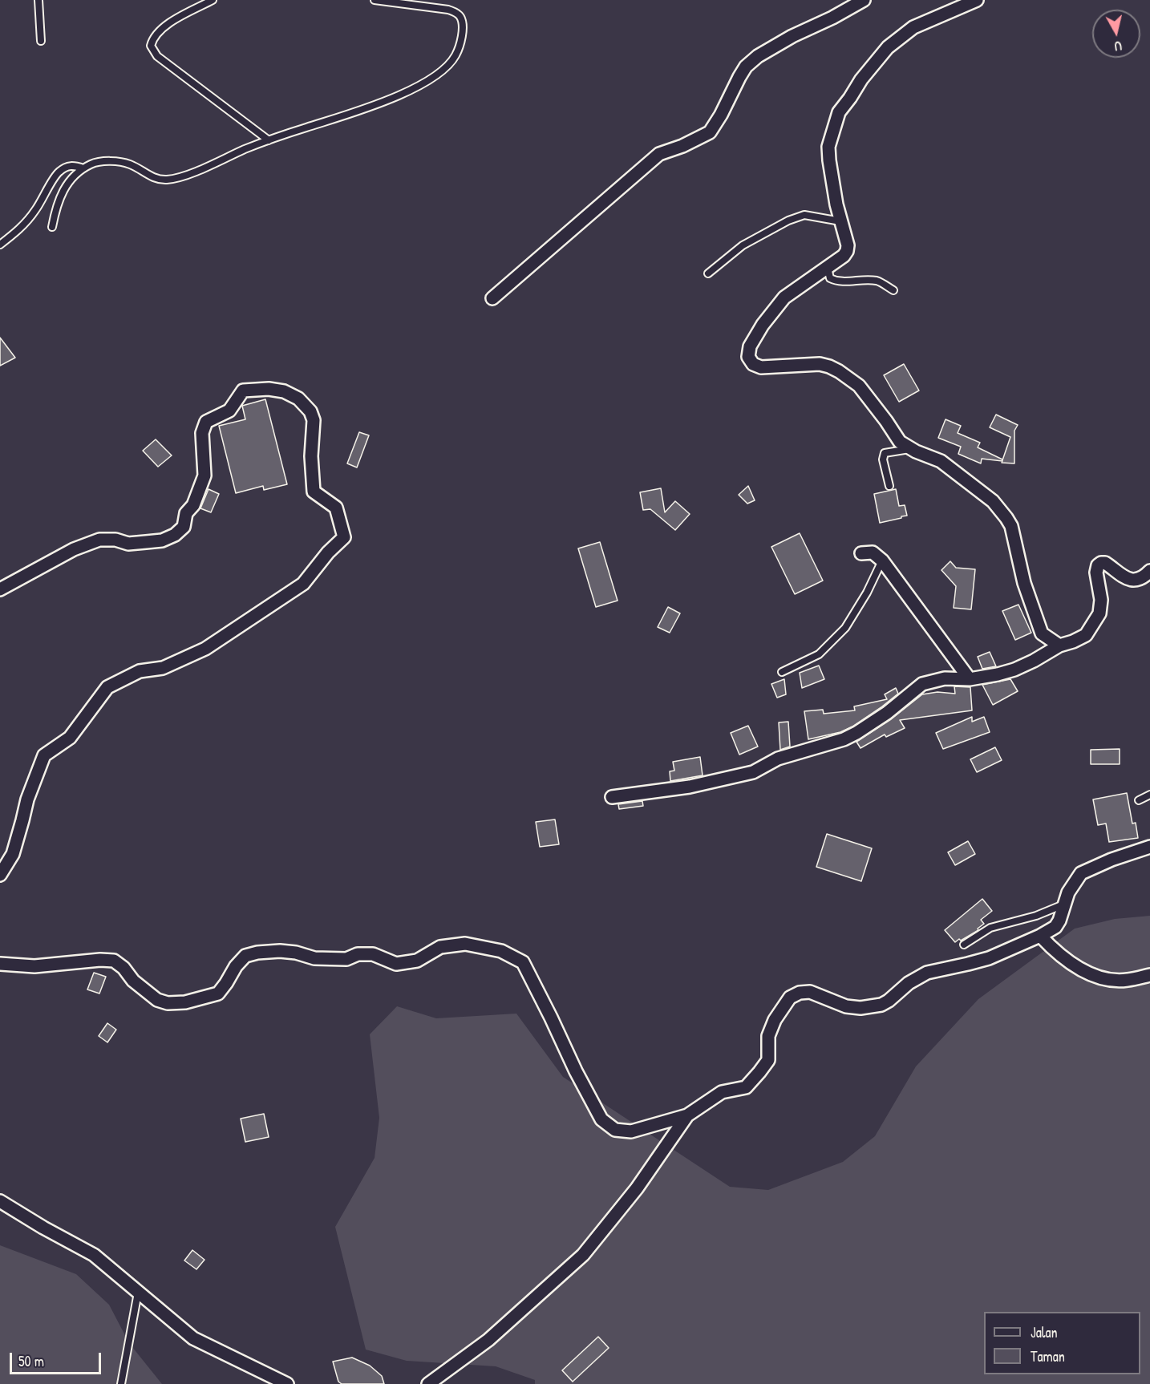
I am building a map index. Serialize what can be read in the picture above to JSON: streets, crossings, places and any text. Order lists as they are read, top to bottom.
{
  "legend": ["Jalan", "Taman"],
  "scale_bar": "50 m",
  "north": "bottom"
}
